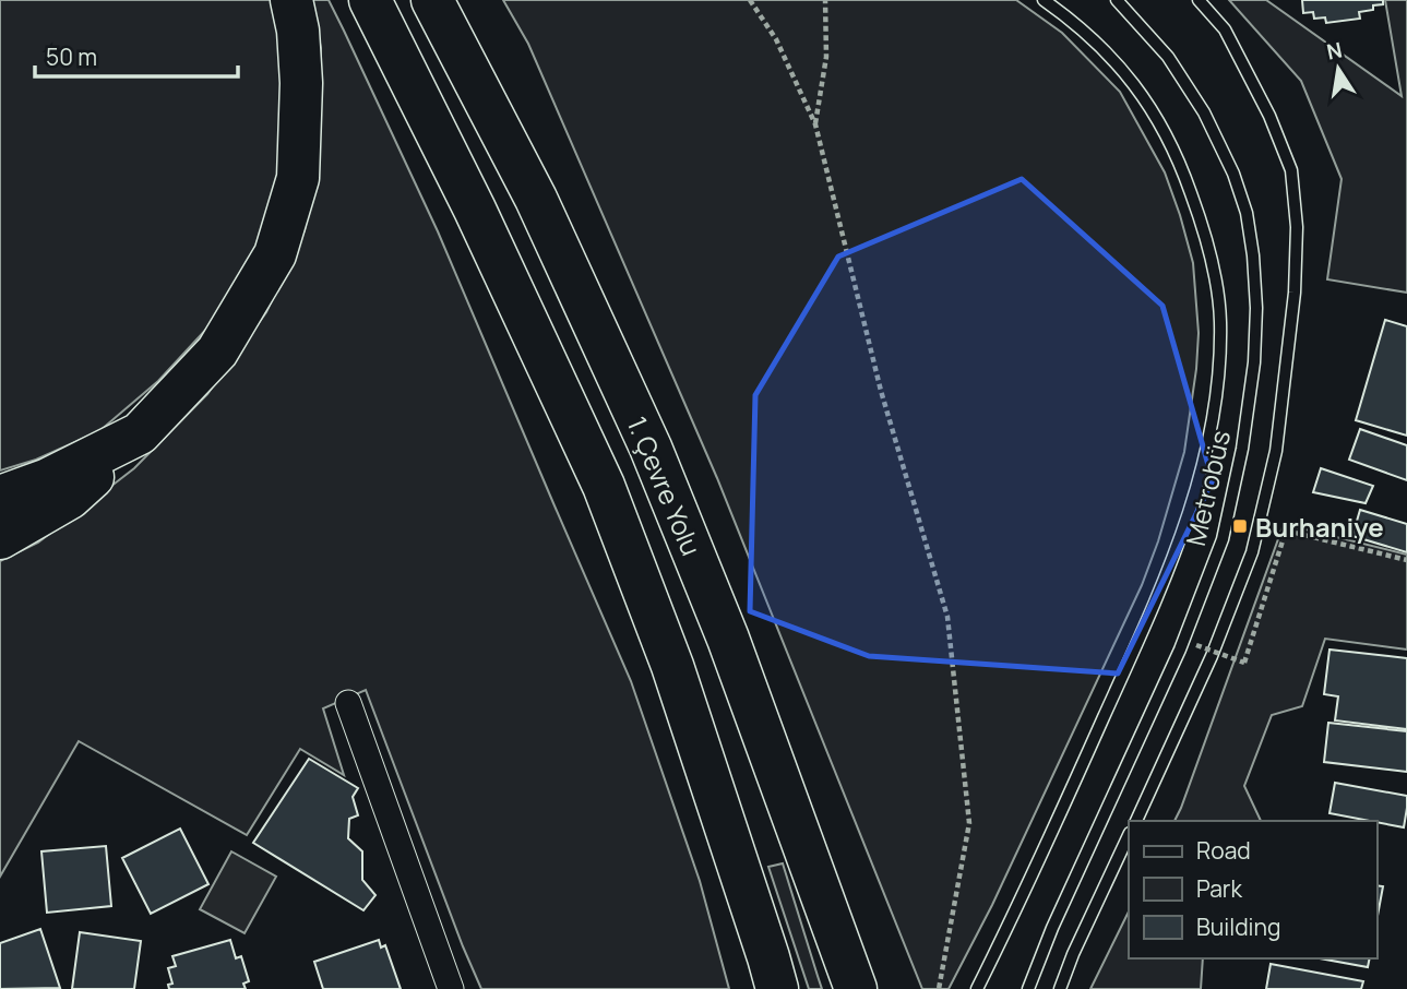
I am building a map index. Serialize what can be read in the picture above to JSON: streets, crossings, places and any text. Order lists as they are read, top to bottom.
{
  "streets": {
    "highway": ["1. Çevre Yolu"],
    "lane": ["Metrobüs"]
  },
  "places": {
    "transit": ["Burhaniye"]
  },
  "legend": ["Road", "Park", "Building"],
  "scale_bar": "50 m",
  "north": "top"
}
